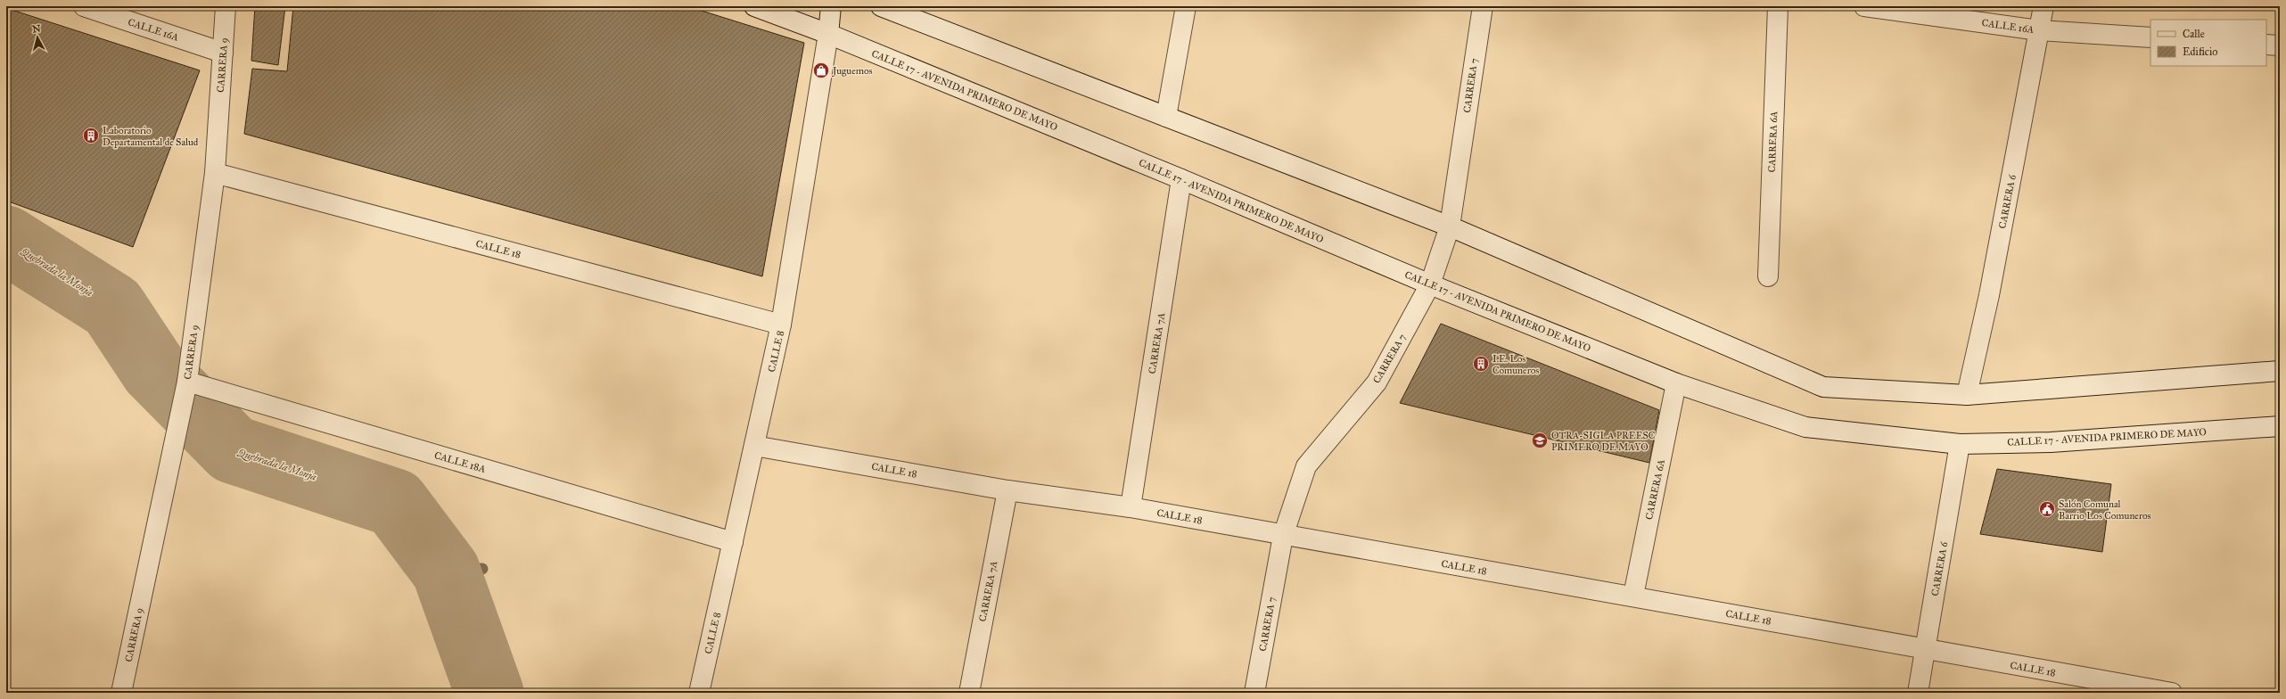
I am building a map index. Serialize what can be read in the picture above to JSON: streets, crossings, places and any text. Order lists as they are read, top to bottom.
{
  "streets": {
    "street": [
      "CALLE 16A",
      "CARRERA 9",
      "CARRERA 7",
      "CALLE 17 - AVENIDA PRIMERO DE MAYO",
      "CARRERA 6A",
      "CARRERA 6",
      "CALLE 18",
      "CARRERA 7A",
      "CALLE 8",
      "CALLE 18A"
    ]
  },
  "crossings": [
    ["CALLE 16A", "CARRERA 9"],
    ["CALLE 16A", "CARRERA 6"],
    ["CARRERA 9", "CALLE 18"],
    ["CARRERA 9", "CALLE 18A"],
    ["CARRERA 7", "CALLE 17 - AVENIDA PRIMERO DE MAYO"],
    ["CARRERA 7", "CALLE 18"],
    ["CALLE 17 - AVENIDA PRIMERO DE MAYO", "CARRERA 6A"],
    ["CALLE 17 - AVENIDA PRIMERO DE MAYO", "CARRERA 6"],
    ["CALLE 17 - AVENIDA PRIMERO DE MAYO", "CARRERA 7A"],
    ["CALLE 17 - AVENIDA PRIMERO DE MAYO", "CALLE 8"],
    ["CARRERA 6A", "CALLE 18"],
    ["CARRERA 6", "CALLE 18"],
    ["CALLE 18", "CARRERA 7A"],
    ["CALLE 18", "CALLE 8"],
    ["CALLE 8", "CALLE 18A"]
  ],
  "water": ["Quebrada la Monja"],
  "places": {
    "shop": ["Juguemos"],
    "building": ["Laboratorio Departamental de Salud", "I.E. Los Comuneros"],
    "school or university": ["OTRA-SIGLA PREESC PRIMERO DE MAYO"],
    "public building": ["Salón Comunal Barrio Los Comuneros"]
  },
  "legend": ["Calle", "Edificio"],
  "north": "top"
}
